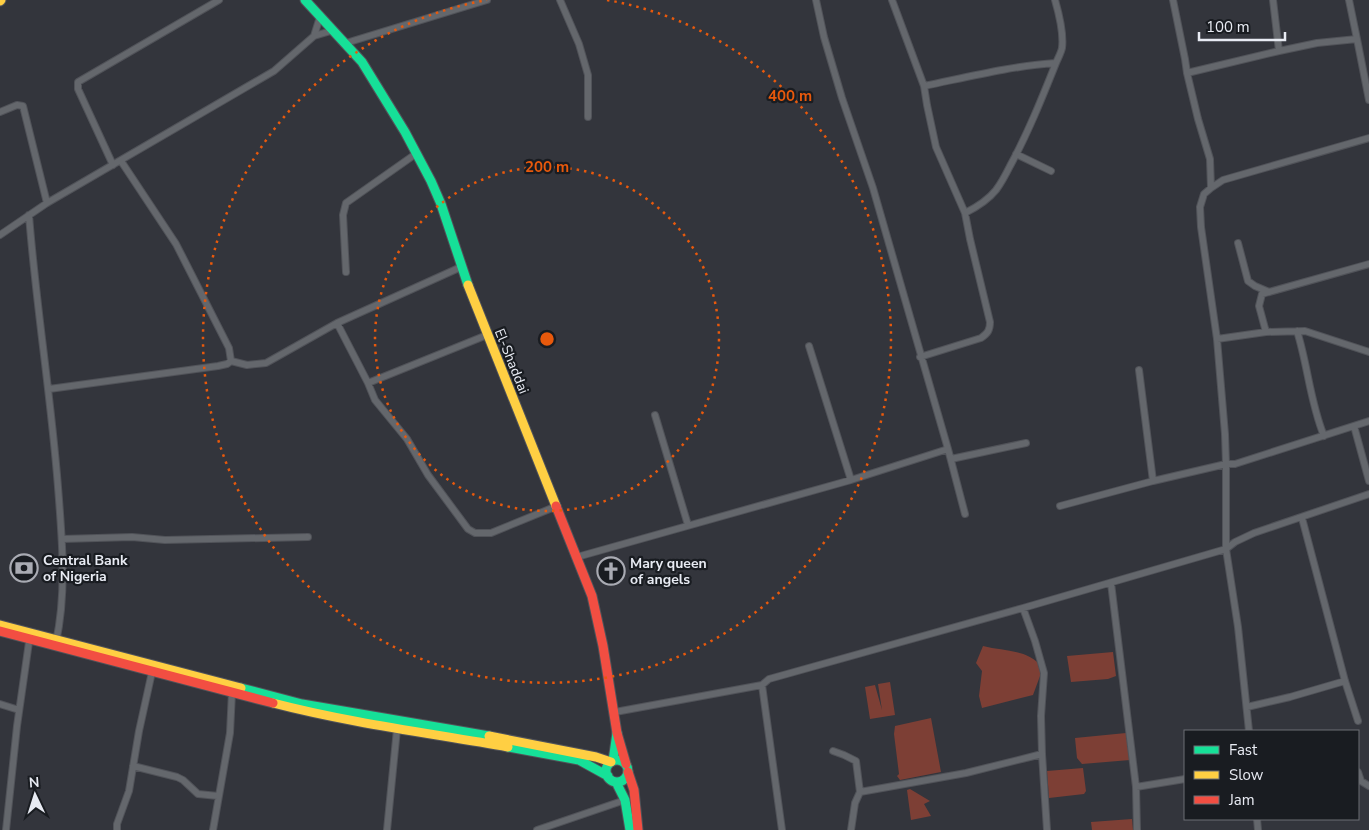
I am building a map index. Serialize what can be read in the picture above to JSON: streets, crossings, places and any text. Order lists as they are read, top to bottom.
{
  "streets": {
    "street": ["El-Shaddai"]
  },
  "places": {
    "bank": ["Central Bank of Nigeria"],
    "church": ["Mary queen of angels"]
  },
  "legend": ["Fast", "Slow", "Jam"],
  "scale_bar": "100 m",
  "north": "top",
  "rings": ["400 m", "200 m"]
}
